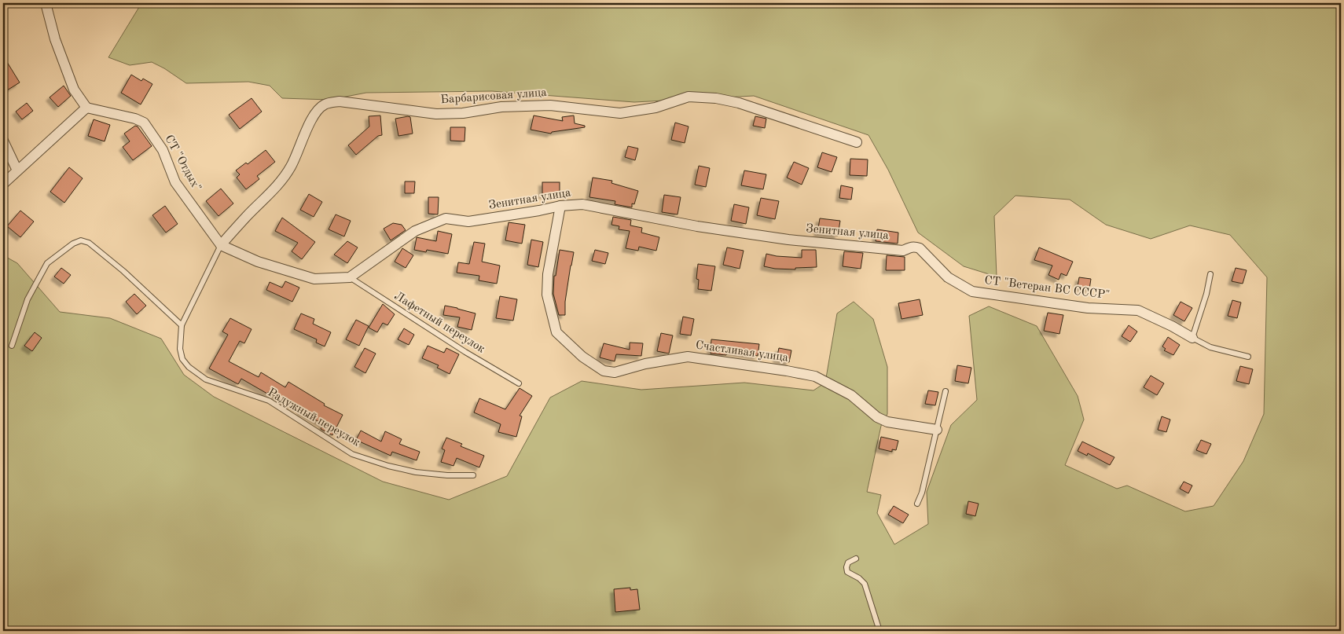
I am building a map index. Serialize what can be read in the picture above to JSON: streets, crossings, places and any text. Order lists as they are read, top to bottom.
{
  "streets": {
    "street": [
      "Барбарисовая улица",
      "СТ \"Отдых\"",
      "Зенитная улица",
      "СТ \"Ветеран ВС СССР\"",
      "Счастливая улица"
    ],
    "lane": ["Лафетный переулок", "Радужный переулок"]
  },
  "crossings": [
    ["Барбарисовая улица", "СТ \"Отдых\""],
    ["Барбарисовая улица", "Радужный переулок"],
    ["СТ \"Отдых\"", "Радужный переулок"],
    ["Зенитная улица", "СТ \"Ветеран ВС СССР\""],
    ["Зенитная улица", "Лафетный переулок"],
    ["Зенитная улица", "Счастливая улица"]
  ]
}
